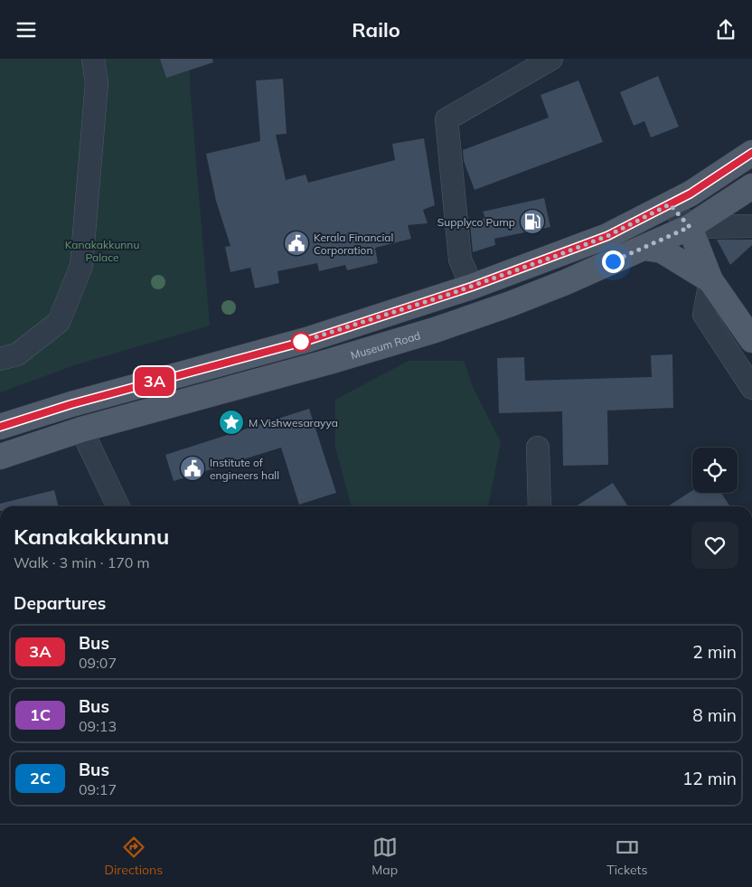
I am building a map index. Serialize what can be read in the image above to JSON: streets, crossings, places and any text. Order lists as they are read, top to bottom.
{
  "streets": {
    "main road": ["Museum Road"]
  },
  "parks": ["Kanakakkunnu Palace"],
  "places": {
    "fuel station": ["Supplyco Pump"],
    "public building": ["Kerala Financial Corporation", "Institute of engineers hall"],
    "place": ["M Vishwesarayya"]
  },
  "lines": ["bus line 3A"],
  "page": {
    "header": "Railo",
    "on_map": "3A",
    "heading": [
      ["Kanakakkunnu", "Walk · 3 min · 170 m"],
      "Departures"
    ],
    "list": [
      {
        "mark": "3A",
        "name": "Bus",
        "note": "09:07",
        "value": "2 min"
      },
      {
        "mark": "1C",
        "name": "Bus",
        "note": "09:13",
        "value": "8 min"
      },
      {
        "mark": "2C",
        "name": "Bus",
        "note": "09:17",
        "value": "12 min"
      }
    ],
    "tabs": ["Directions", "Map", "Tickets"]
  }
}
